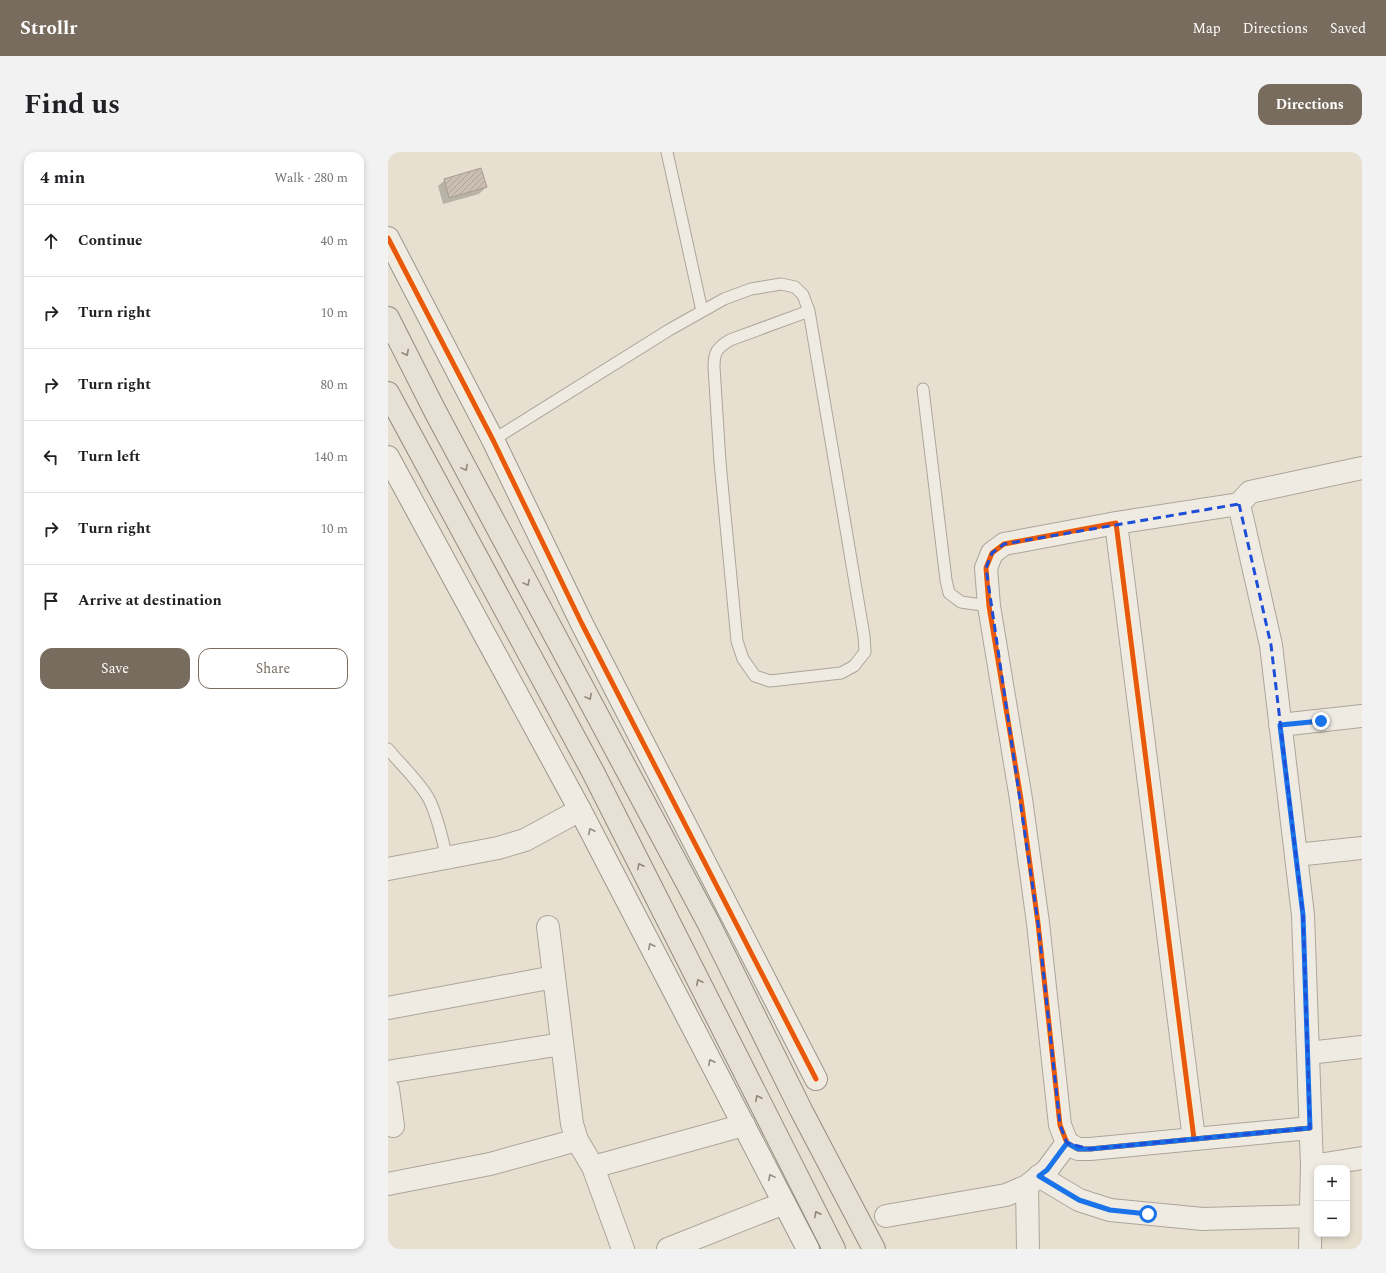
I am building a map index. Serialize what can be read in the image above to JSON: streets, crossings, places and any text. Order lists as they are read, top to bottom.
{
  "page": {
    "header": "Strollr",
    "nav": ["Map", "Directions", "Saved"],
    "title": "Find us",
    "buttons": [
      "Directions",
      ["Save", "Share"]
    ],
    "heading": ["4 min", "Walk · 280 m"],
    "list": [
      ["Continue", "40 m"],
      ["Turn right", "10 m"],
      ["Turn right", "80 m"],
      ["Turn left", "140 m"],
      ["Turn right", "10 m"],
      "Arrive at destination"
    ],
    "map_buttons": ["+", "−"]
  }
}
